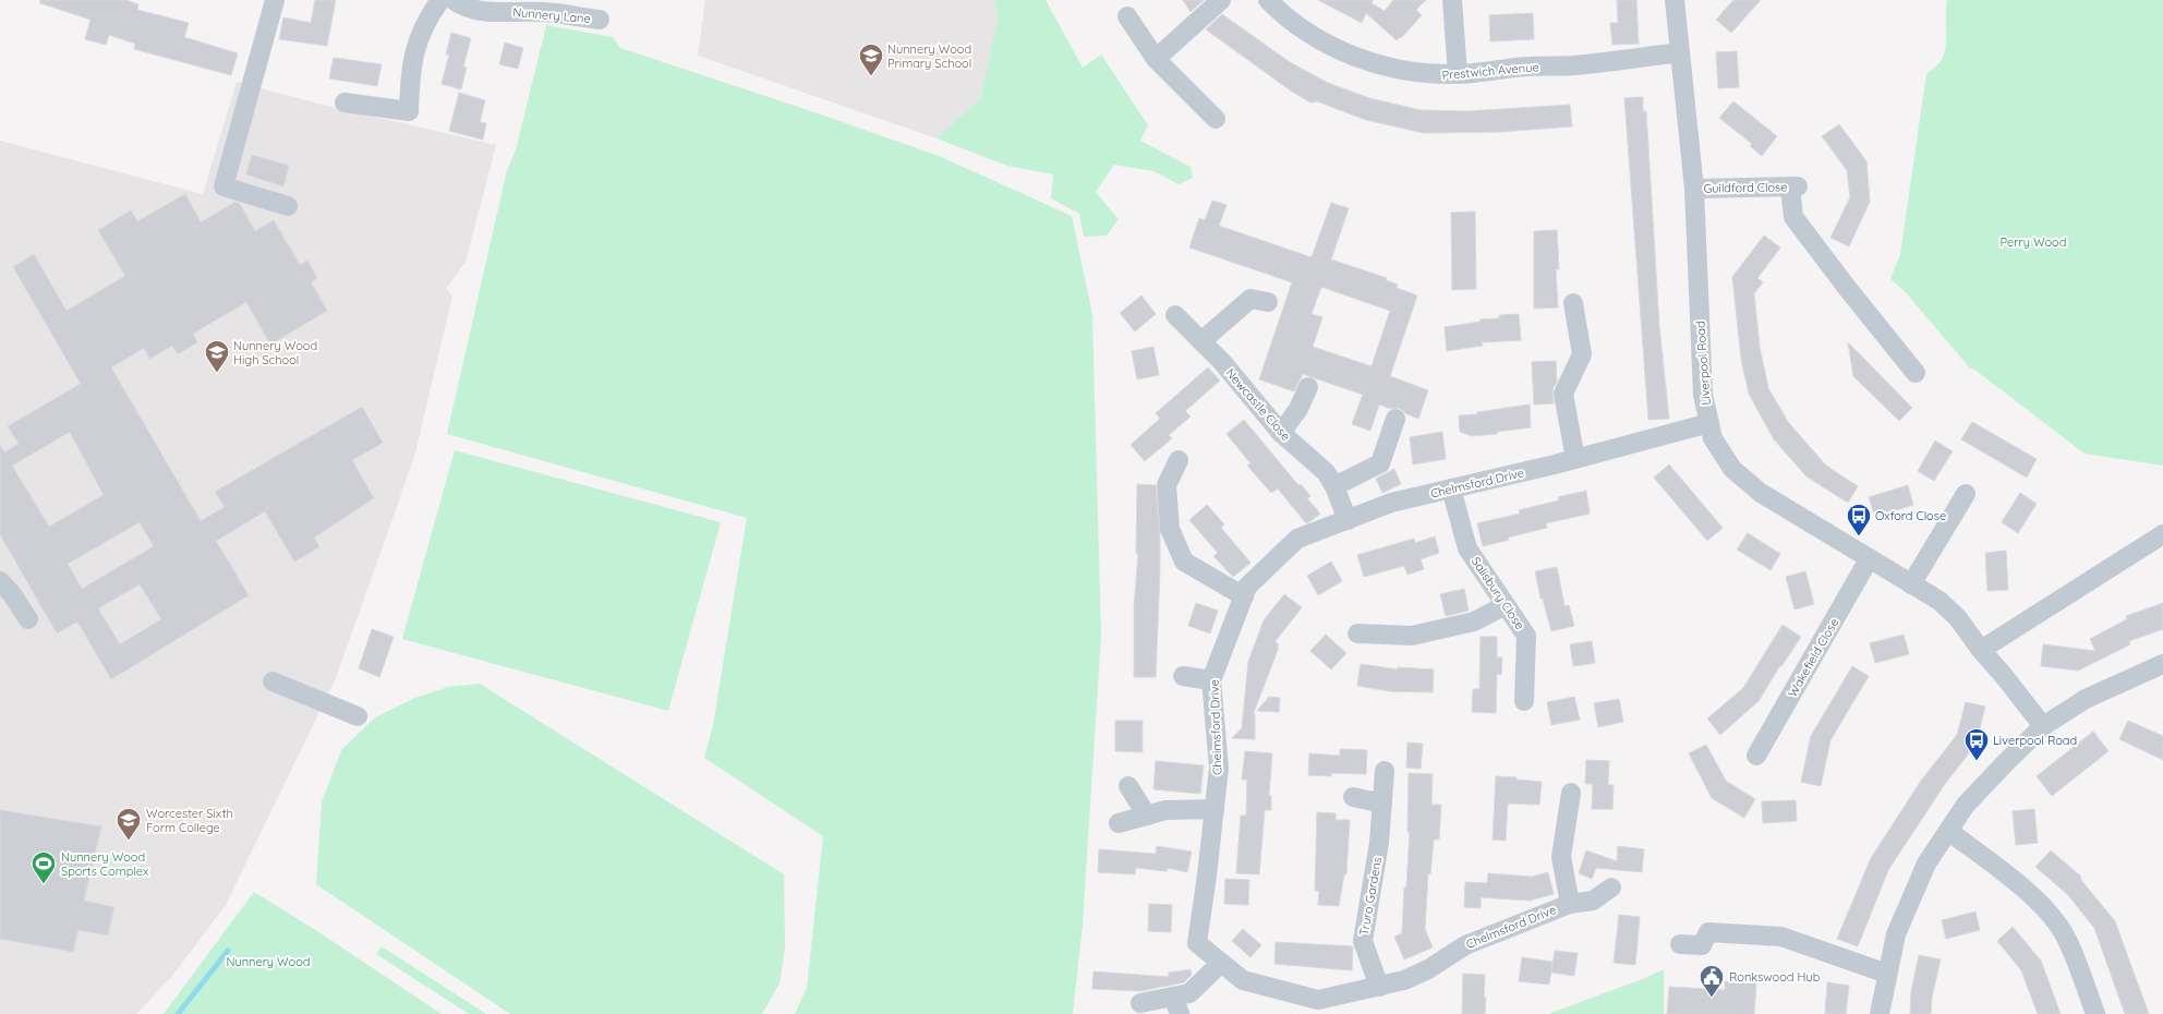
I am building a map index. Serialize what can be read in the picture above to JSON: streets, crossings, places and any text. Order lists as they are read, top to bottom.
{
  "streets": {
    "street": [
      "Nunnery Lane",
      "Prestwich Avenue",
      "Guildford Close",
      "Liverpool Road",
      "Newcastle Close",
      "Chelmsford Drive",
      "Salisbury Close",
      "Wakefield Close",
      "Truro Gardens"
    ]
  },
  "crossings": [
    ["Prestwich Avenue", "Liverpool Road"],
    ["Guildford Close", "Liverpool Road"],
    ["Liverpool Road", "Chelmsford Drive"],
    ["Liverpool Road", "Wakefield Close"],
    ["Newcastle Close", "Chelmsford Drive"],
    ["Chelmsford Drive", "Salisbury Close"],
    ["Chelmsford Drive", "Truro Gardens"]
  ],
  "parks": ["Perry Wood", "Nunnery Wood"],
  "places": {
    "school or university": ["Nunnery Wood Primary School", "Nunnery Wood High School", "Worcester Sixth Form College"],
    "bus stop": ["Oxford Close", "Liverpool Road"],
    "sports": ["Nunnery Wood Sports Complex"],
    "public building": ["Ronkswood Hub"]
  }
}
